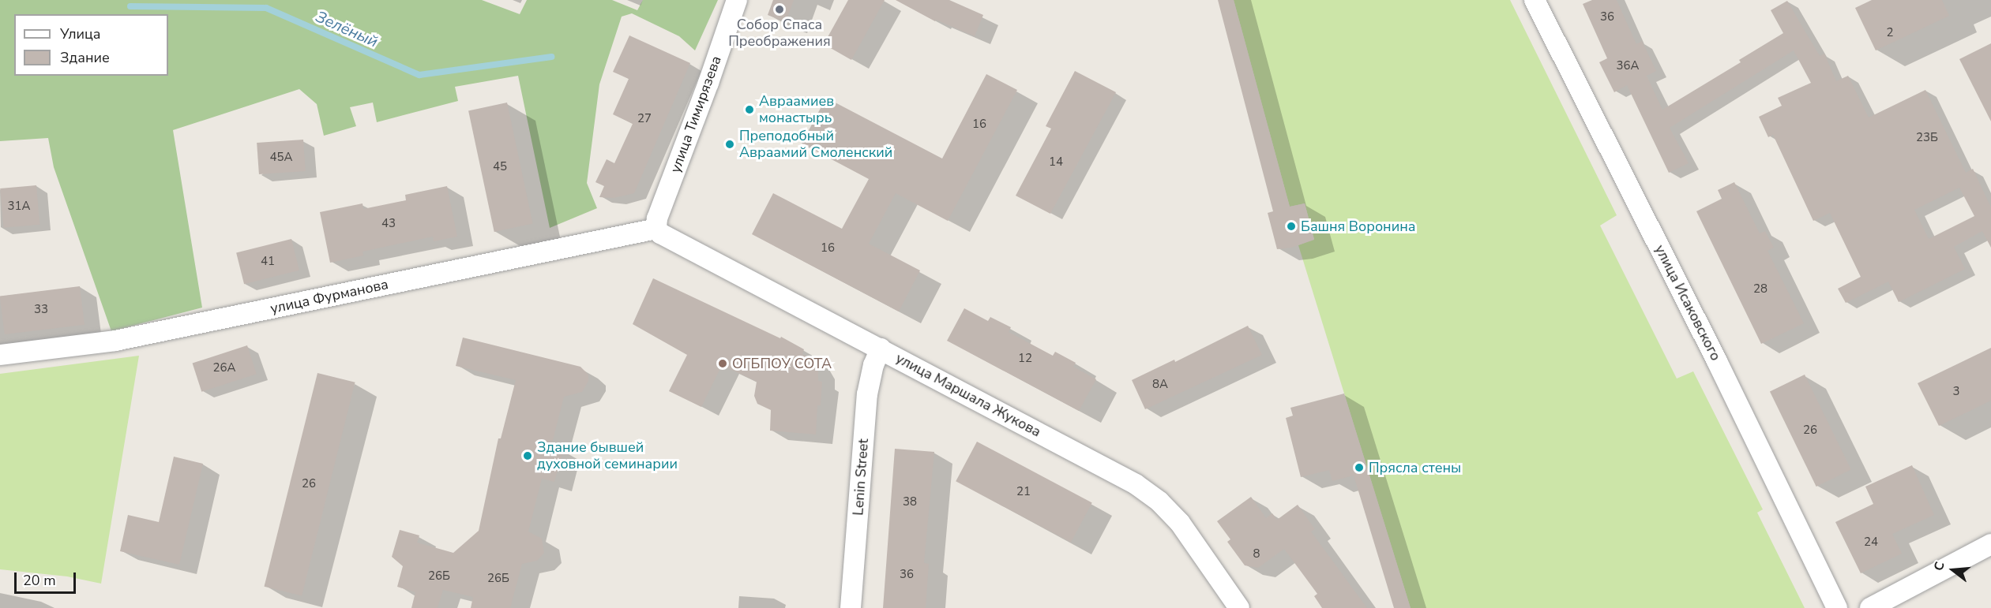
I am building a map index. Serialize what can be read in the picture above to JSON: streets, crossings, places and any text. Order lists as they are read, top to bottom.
{
  "streets": {
    "street": [
      "улица Тимирязева",
      "улица Фурманова",
      "улица Исаковского",
      "улица Маршала Жукова",
      "Lenin Street"
    ]
  },
  "crossings": [
    ["улица Тимирязева", "улица Фурманова"],
    ["улица Тимирязева", "улица Маршала Жукова"],
    ["улица Фурманова", "улица Маршала Жукова"],
    ["улица Маршала Жукова", "Lenin Street"]
  ],
  "water": ["Зелёный"],
  "places": [
    "Собор Спаса Преображения",
    "Авраамиев монастырь",
    "Преподобный Авраамий Смоленский",
    "Башня Воронина",
    "ОГБПОУ СОТА",
    "Здание бывшей духовной семинарии",
    "Прясла стены"
  ],
  "house_numbers": [
    "36",
    "2",
    "36А",
    "27",
    "16",
    "23Б",
    "45А",
    "14",
    "45",
    "31А",
    "43",
    "16",
    "41",
    "28",
    "33",
    "12",
    "26А",
    "8А",
    "3",
    "26",
    "26",
    "21",
    "38",
    "24",
    "8",
    "36",
    "26Б",
    "26Б"
  ],
  "legend": ["Улица", "Здание"],
  "scale_bar": "20 m",
  "north": "left"
}
